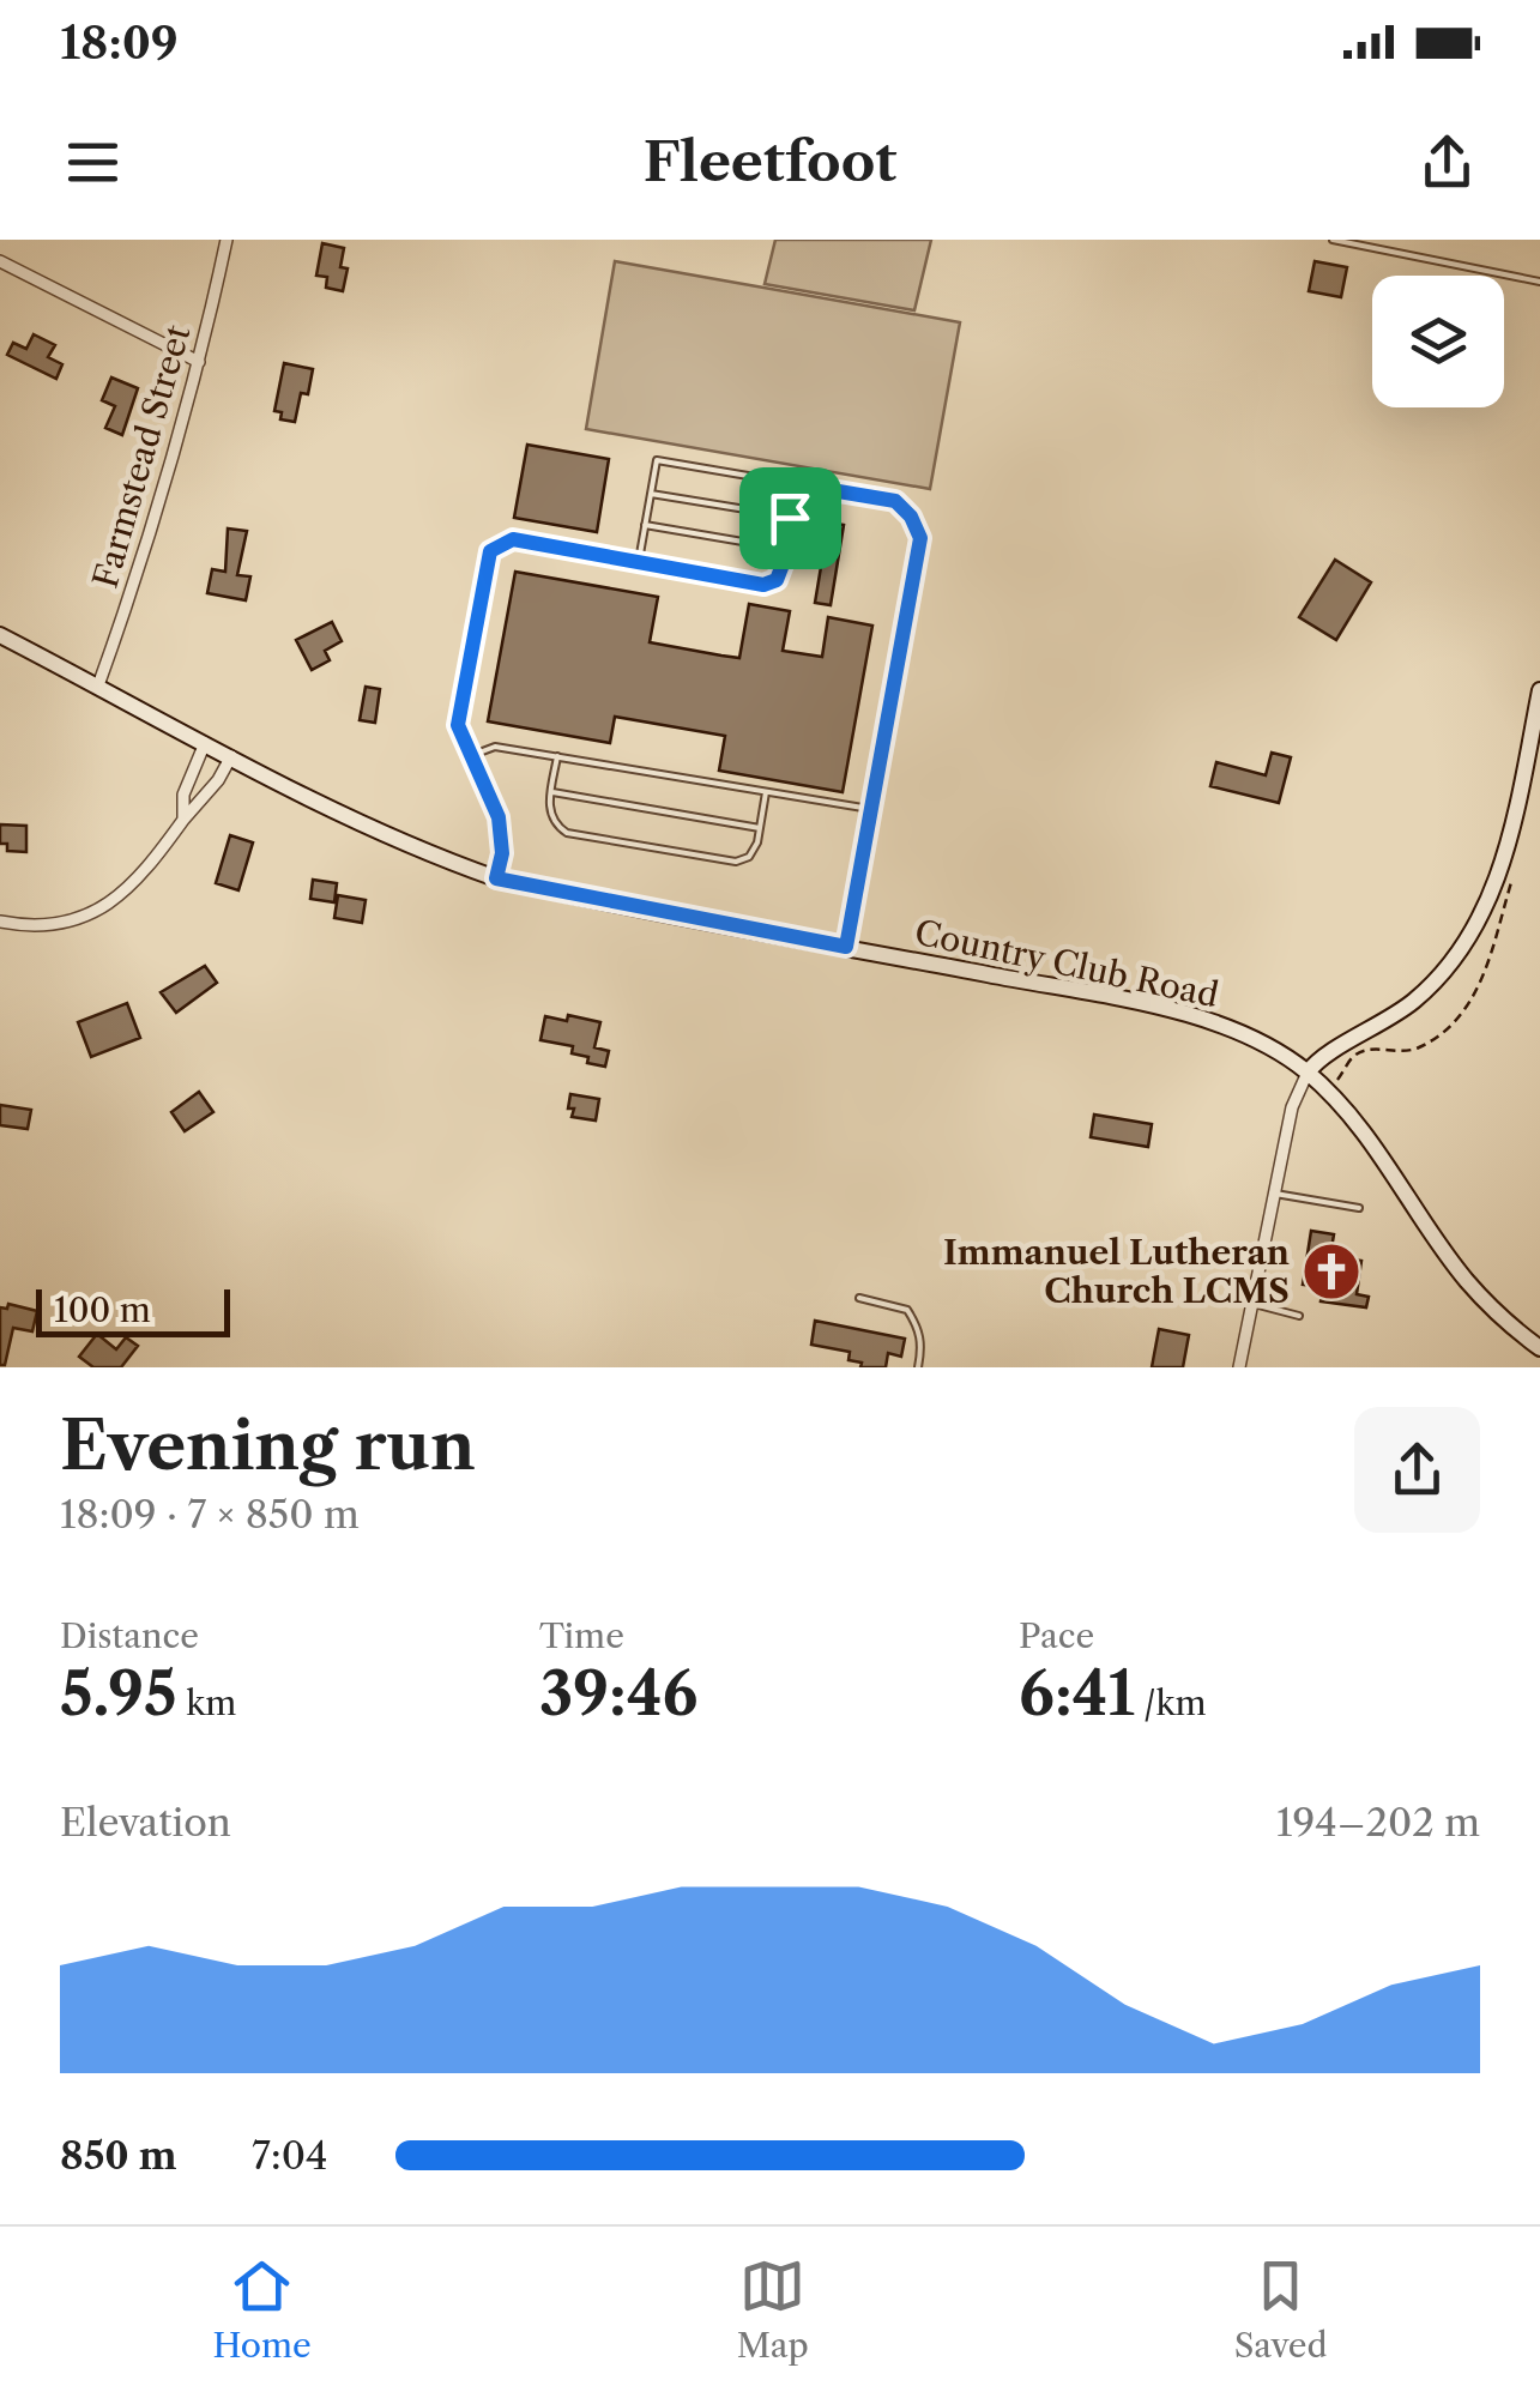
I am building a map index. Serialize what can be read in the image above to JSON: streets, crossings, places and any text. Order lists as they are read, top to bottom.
{
  "streets": {
    "main road": ["Country Club Road"],
    "street": ["Farmstead Street"]
  },
  "crossings": [
    ["Farmstead Street", "Country Club Road"]
  ],
  "places": {
    "church": ["Immanuel Lutheran Church LCMS"]
  },
  "scale_bar": "100 m",
  "page": {
    "status": "18:09",
    "header": "Fleetfoot",
    "scale": "100 m",
    "heading": ["Evening run", "18:09 · 7 × 850 m"],
    "stats": [
      ["Distance", "5.95 km"],
      ["Time", "39:46"],
      ["Pace", "6:41 /km"]
    ],
    "chart": ["Elevation", "194–202 m"],
    "list": [
      {
        "name": "850 m",
        "note": "7:04"
      }
    ],
    "tabs": ["Home", "Map", "Saved"]
  }
}
